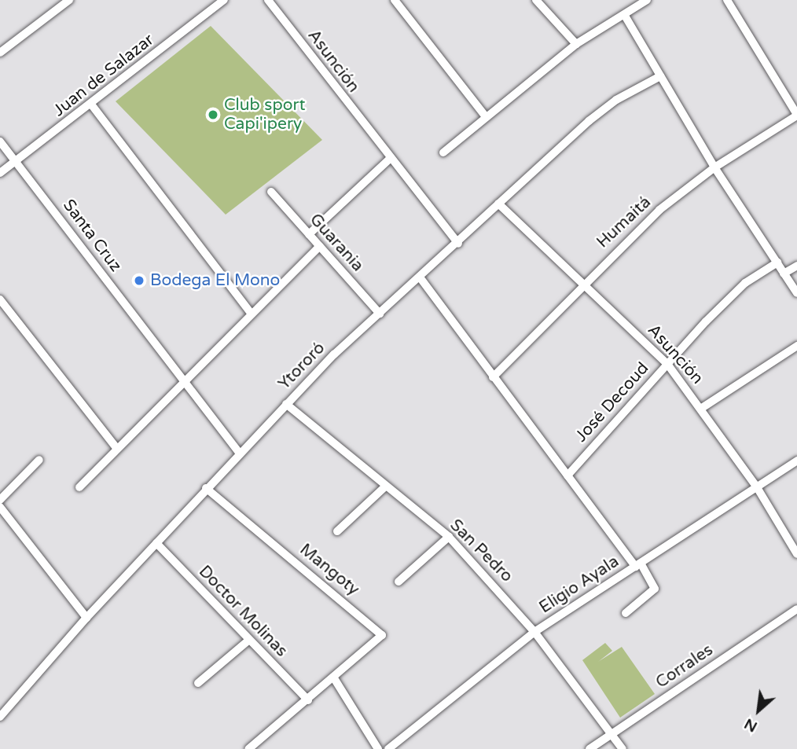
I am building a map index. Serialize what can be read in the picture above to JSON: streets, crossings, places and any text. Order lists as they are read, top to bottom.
{
  "streets": {
    "street": [
      "Asunción",
      "Juan de Salazar",
      "Humaitá",
      "Santa Cruz",
      "Guarania",
      "Ytororó",
      "José Decoud",
      "San Pedro",
      "Mangoty",
      "Eligio Ayala",
      "Doctor Molinas",
      "Corrales"
    ]
  },
  "crossings": [
    ["Asunción", "Humaitá"],
    ["Asunción", "Ytororó"],
    ["Asunción", "José Decoud"],
    ["Asunción", "Eligio Ayala"],
    ["Juan de Salazar", "Santa Cruz"],
    ["Santa Cruz", "Ytororó"],
    ["Guarania", "Ytororó"],
    ["Ytororó", "San Pedro"],
    ["Ytororó", "Mangoty"],
    ["Ytororó", "Doctor Molinas"],
    ["San Pedro", "Eligio Ayala"],
    ["San Pedro", "Corrales"]
  ],
  "places": ["Club sport Capi'ipery", "Bodega El Mono"],
  "north": "bottom left"
}
